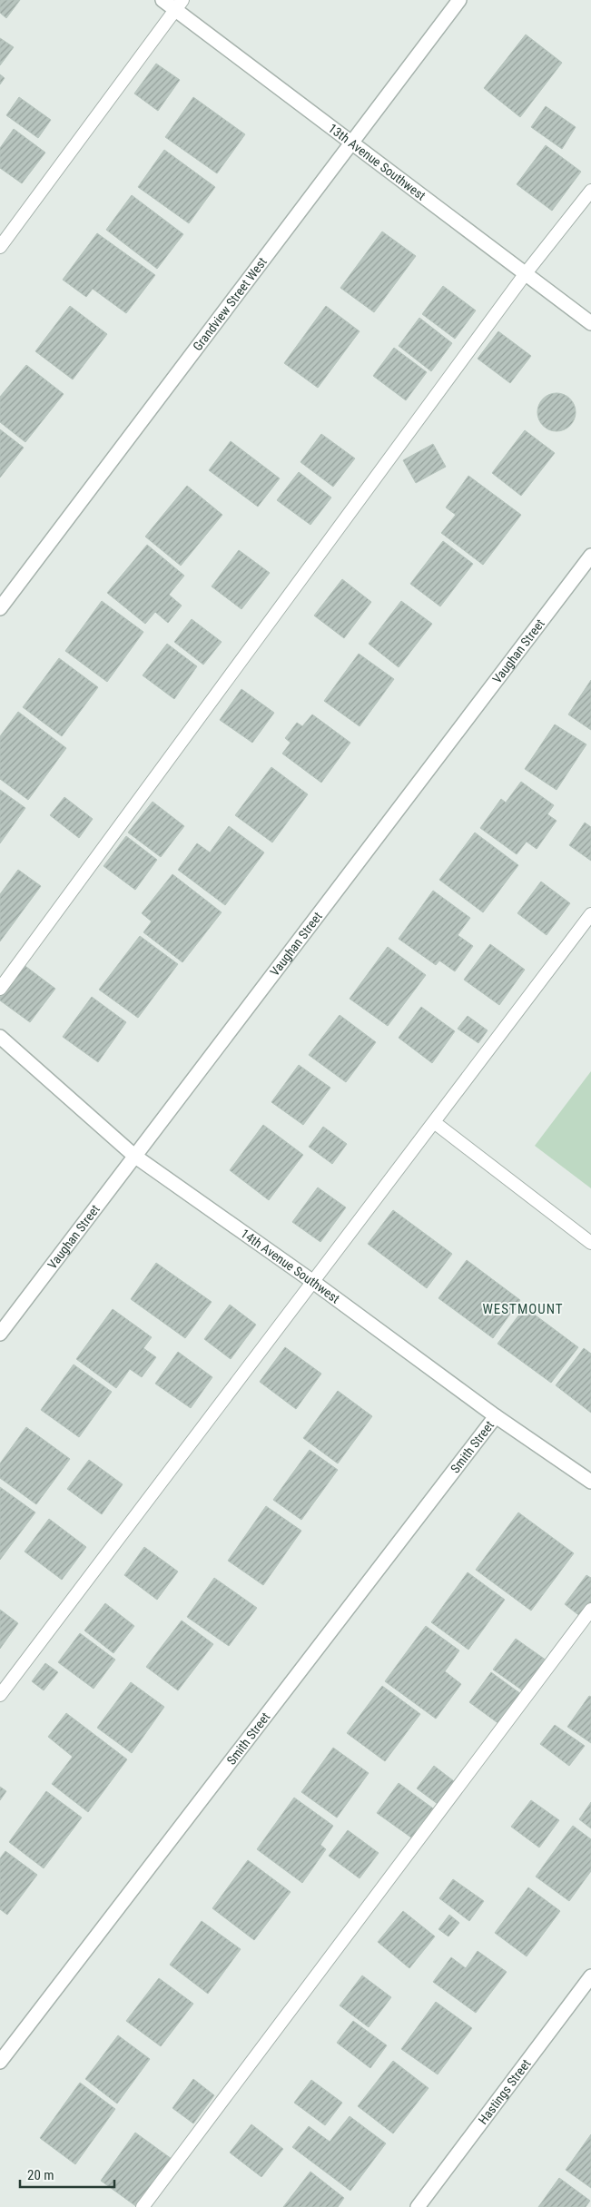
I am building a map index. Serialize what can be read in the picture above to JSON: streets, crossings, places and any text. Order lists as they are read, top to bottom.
{
  "streets": {
    "street": [
      "13th Avenue Southwest",
      "Grandview Street West",
      "Vaughan Street",
      "14th Avenue Southwest",
      "Smith Street",
      "Hastings Street"
    ]
  },
  "crossings": [
    ["13th Avenue Southwest", "Grandview Street West"],
    ["Vaughan Street", "14th Avenue Southwest"],
    ["14th Avenue Southwest", "Smith Street"]
  ],
  "districts": ["WESTMOUNT"],
  "scale_bar": "20 m"
}
